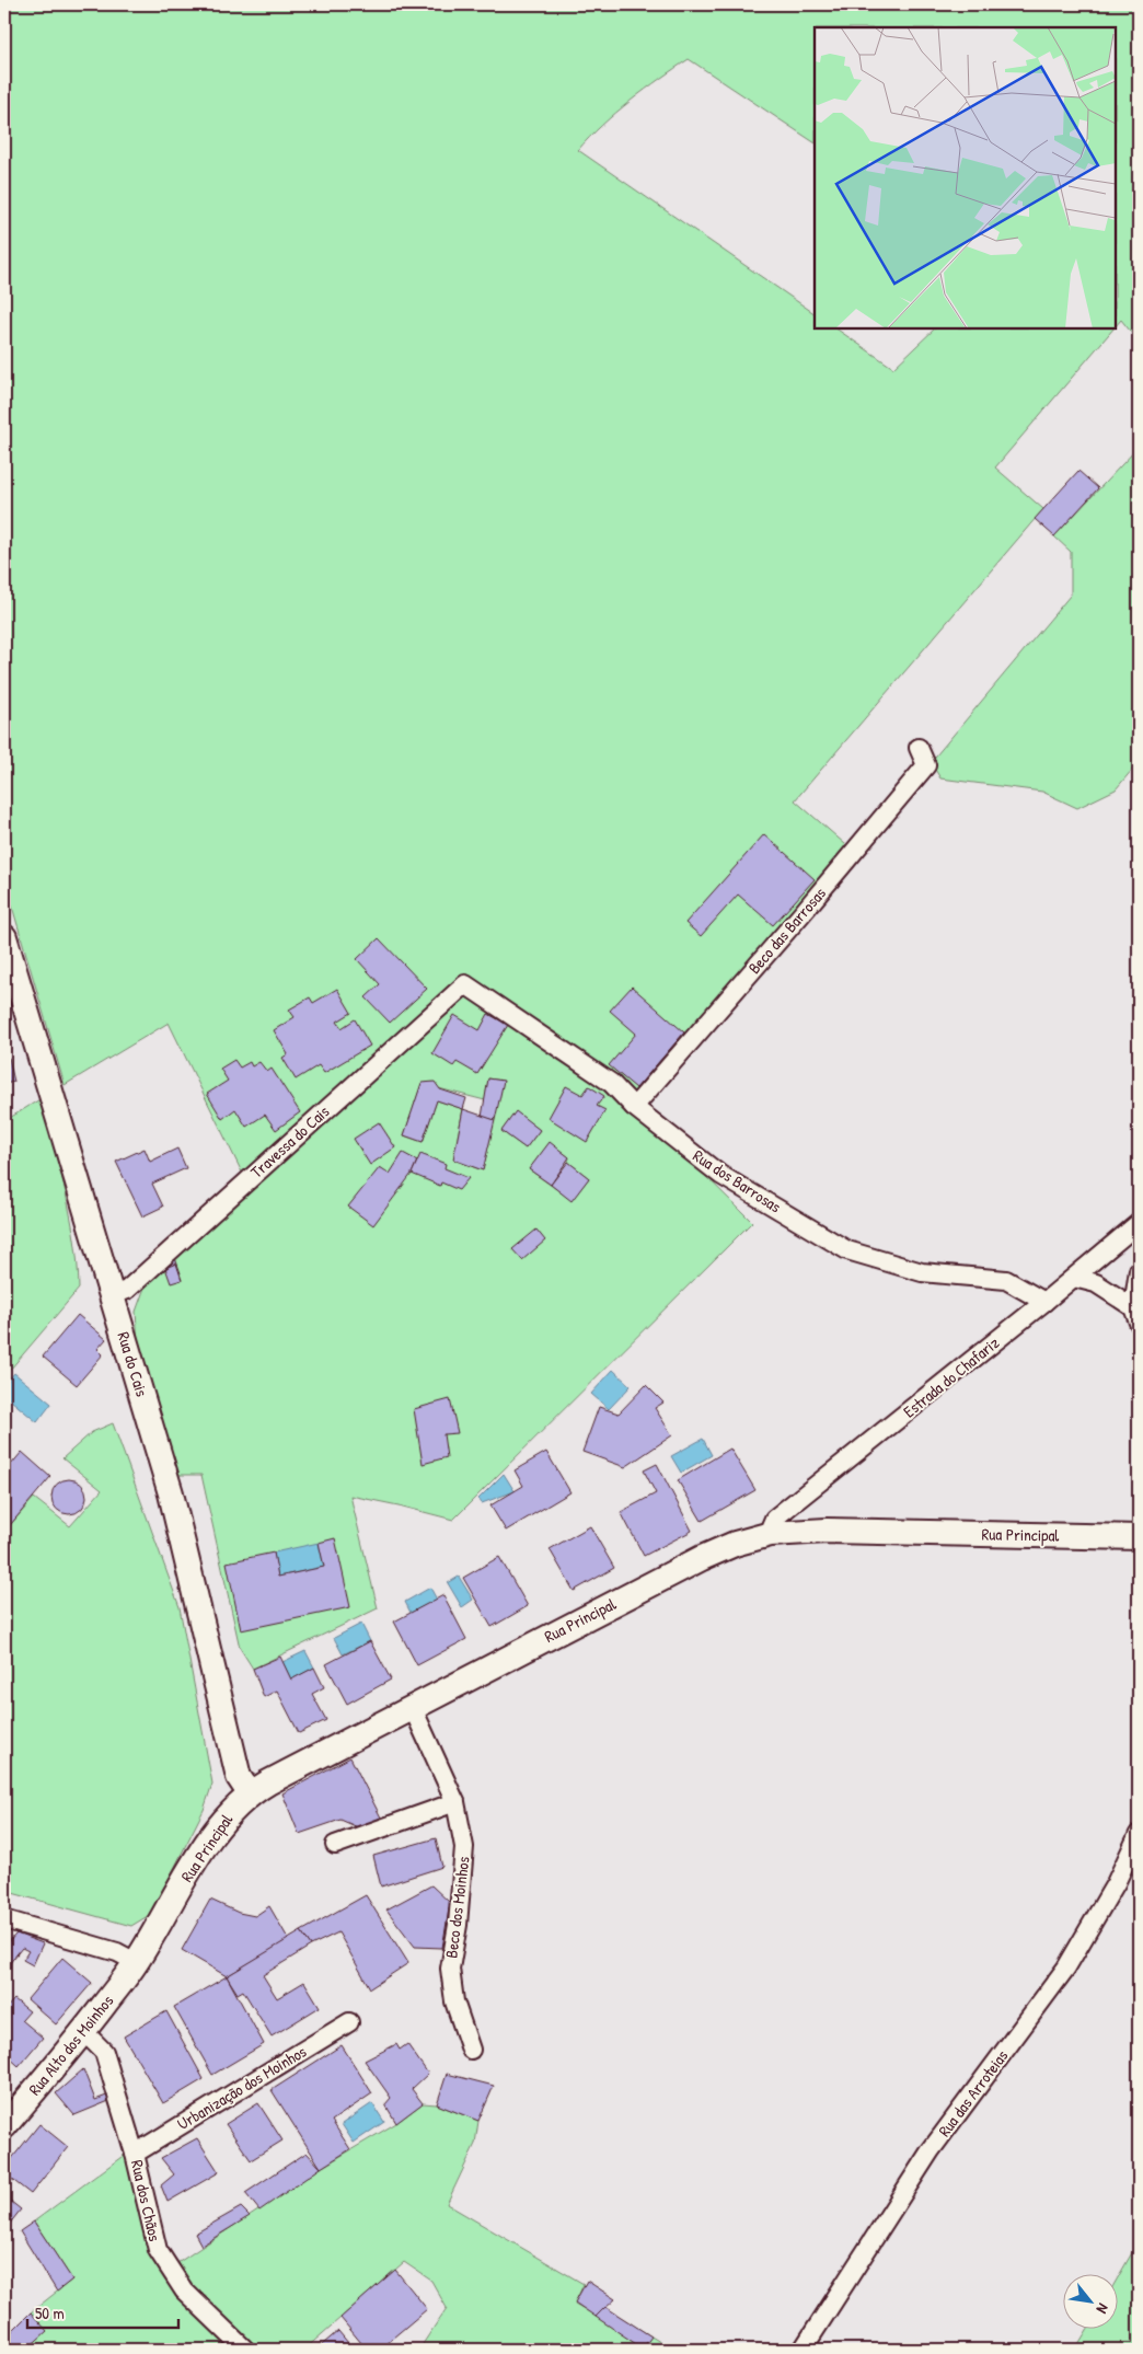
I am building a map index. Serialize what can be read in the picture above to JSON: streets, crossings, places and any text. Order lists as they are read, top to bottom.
{
  "streets": {
    "street": [
      "Beco das Barrosas",
      "Travessa do Cais",
      "Rua dos Barrosas",
      "Rua do Cais",
      "Estrada do Chafariz",
      "Rua Principal",
      "Beco dos Moinhos",
      "Rua Alto dos Moinhos",
      "Urbanização dos Moinhos",
      "Rua das Arroteias",
      "Rua dos Chãos"
    ]
  },
  "crossings": [
    ["Beco das Barrosas", "Rua dos Barrosas"],
    ["Travessa do Cais", "Rua dos Barrosas"],
    ["Travessa do Cais", "Rua do Cais"],
    ["Rua dos Barrosas", "Estrada do Chafariz"],
    ["Rua do Cais", "Rua Principal"],
    ["Estrada do Chafariz", "Rua Principal"],
    ["Rua Principal", "Beco dos Moinhos"],
    ["Rua Principal", "Rua Alto dos Moinhos"],
    ["Rua Alto dos Moinhos", "Rua dos Chãos"],
    ["Urbanização dos Moinhos", "Rua dos Chãos"]
  ],
  "scale_bar": "50 m",
  "north": "bottom right"
}
